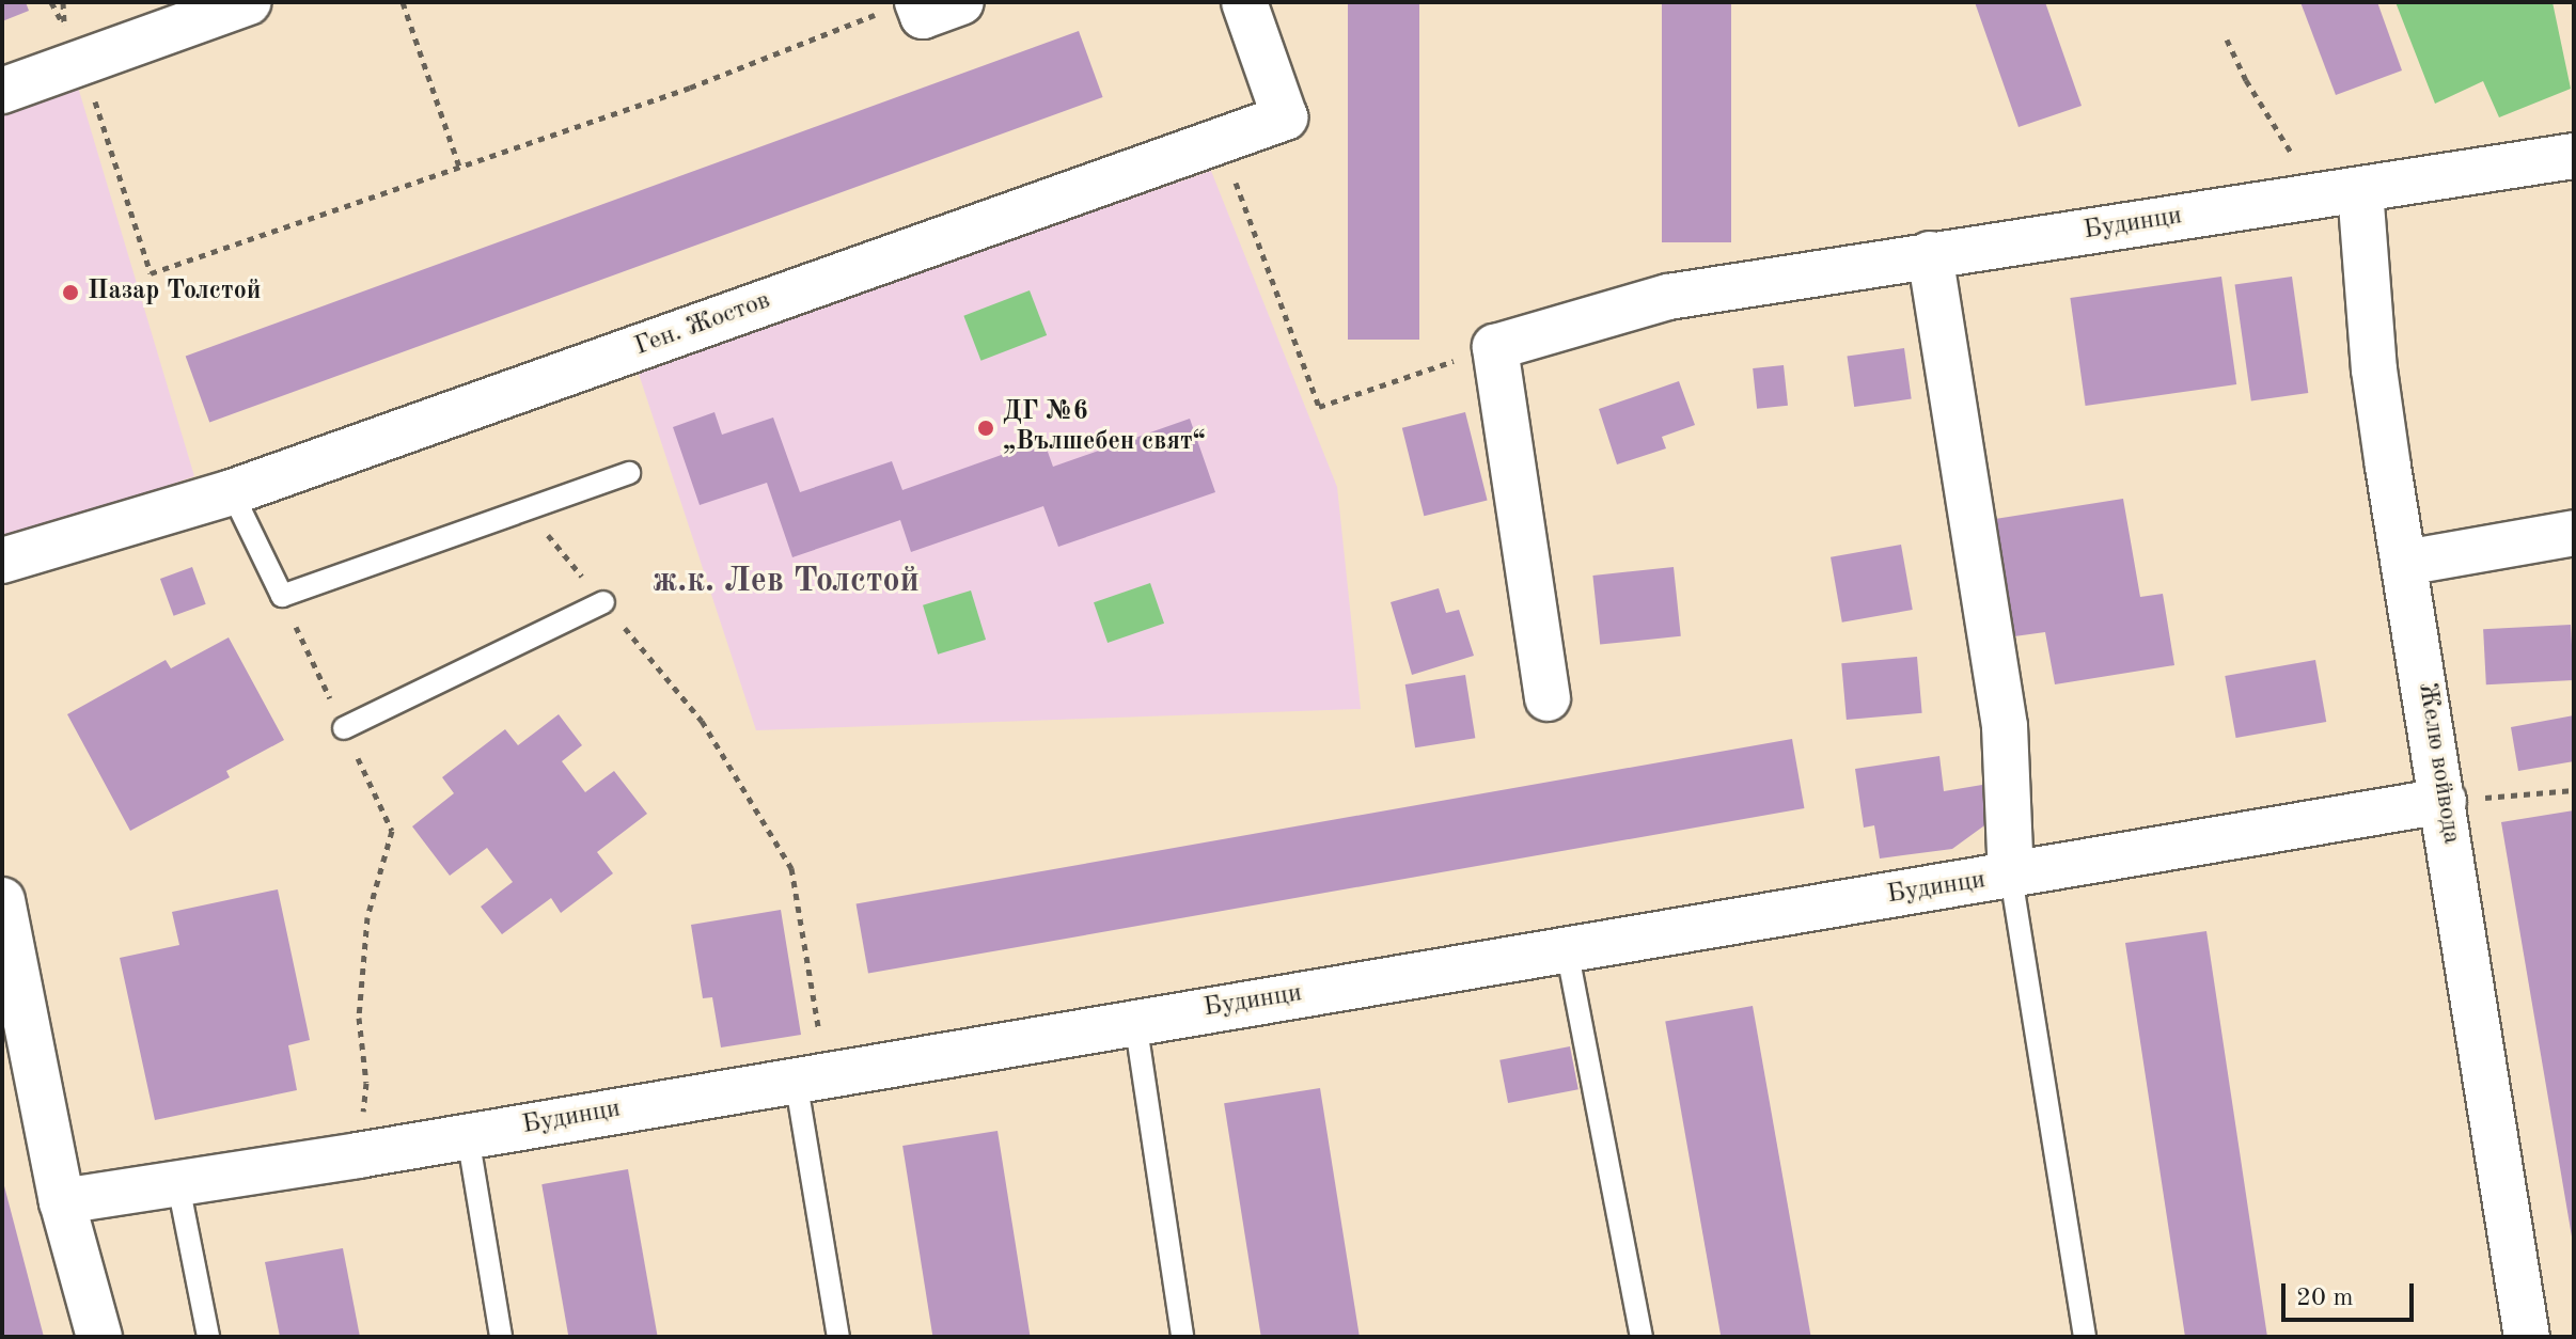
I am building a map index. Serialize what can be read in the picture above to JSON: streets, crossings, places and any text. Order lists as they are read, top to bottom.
{
  "streets": {
    "street": ["Будинци", "Ген. Жостов", "Желю войвода"]
  },
  "crossings": [
    ["Будинци", "Желю войвода"]
  ],
  "districts": ["ж.к. Лев Толстой"],
  "places": ["Пазар Толстой", "ДГ №6 „Вълшебен свят“"],
  "scale_bar": "20 m"
}
